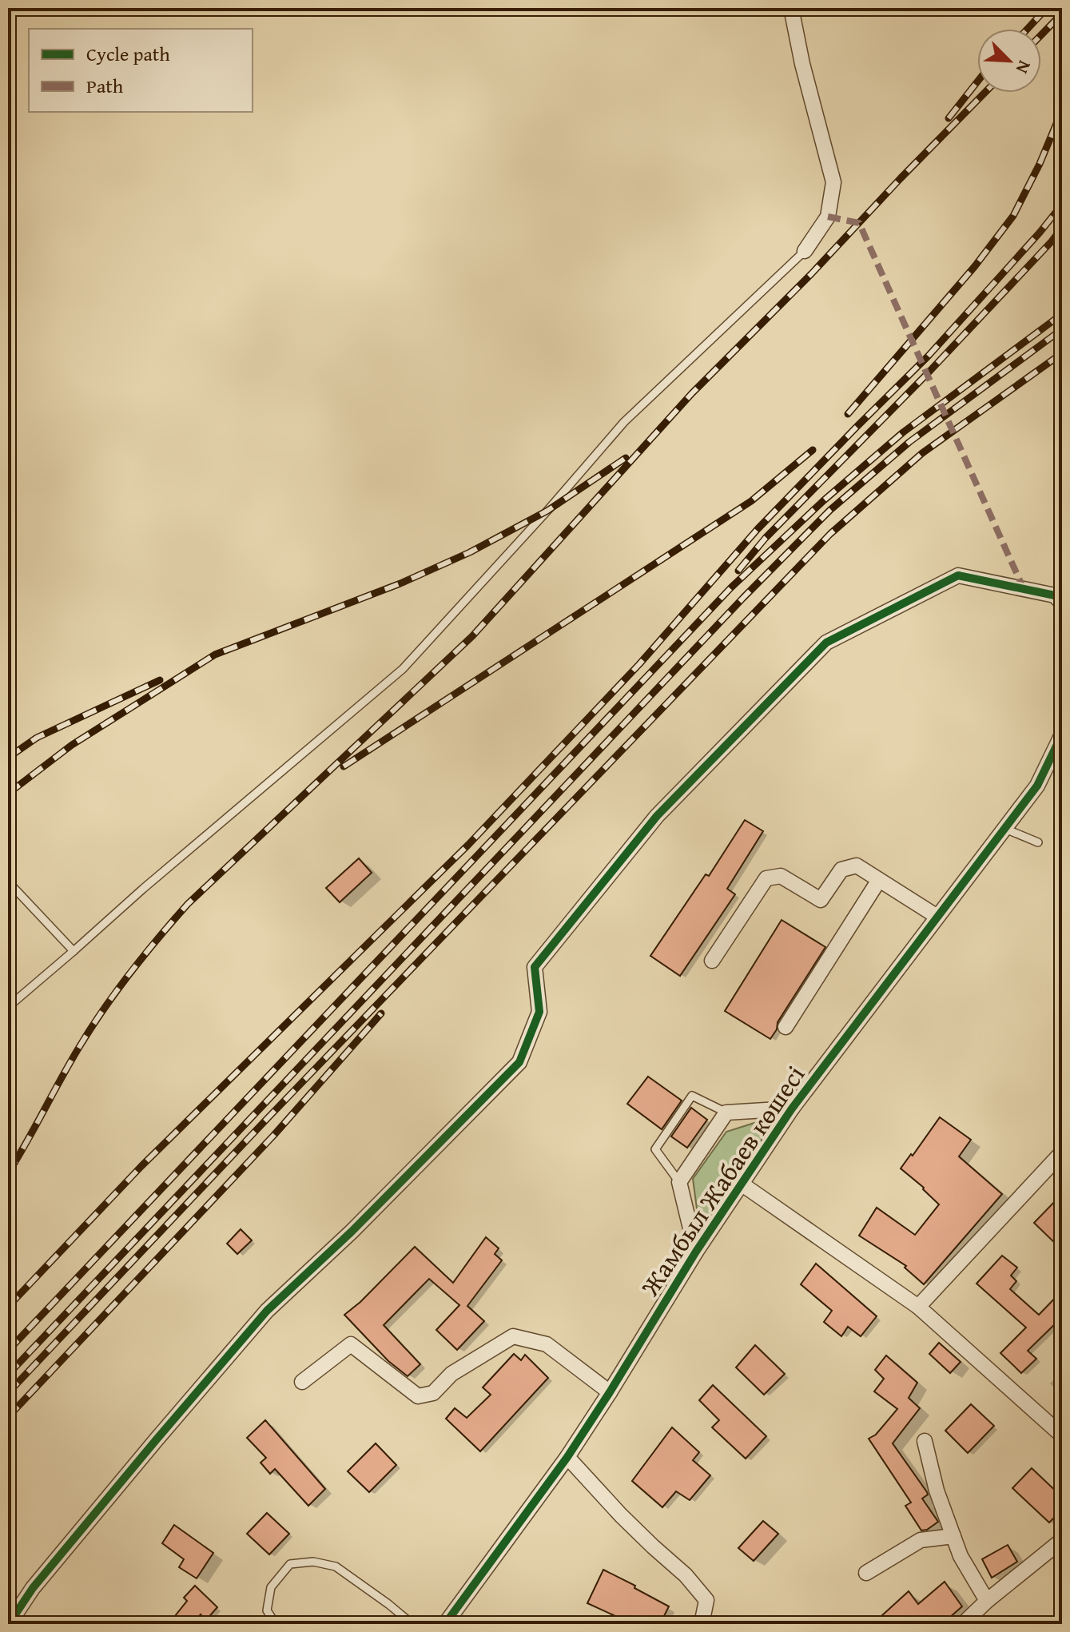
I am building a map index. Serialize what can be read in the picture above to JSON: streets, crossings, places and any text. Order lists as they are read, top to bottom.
{
  "streets": {
    "street": ["Жамбыл Жабаев көшесі"]
  },
  "legend": ["Cycle path", "Path"],
  "north": "bottom right"
}
